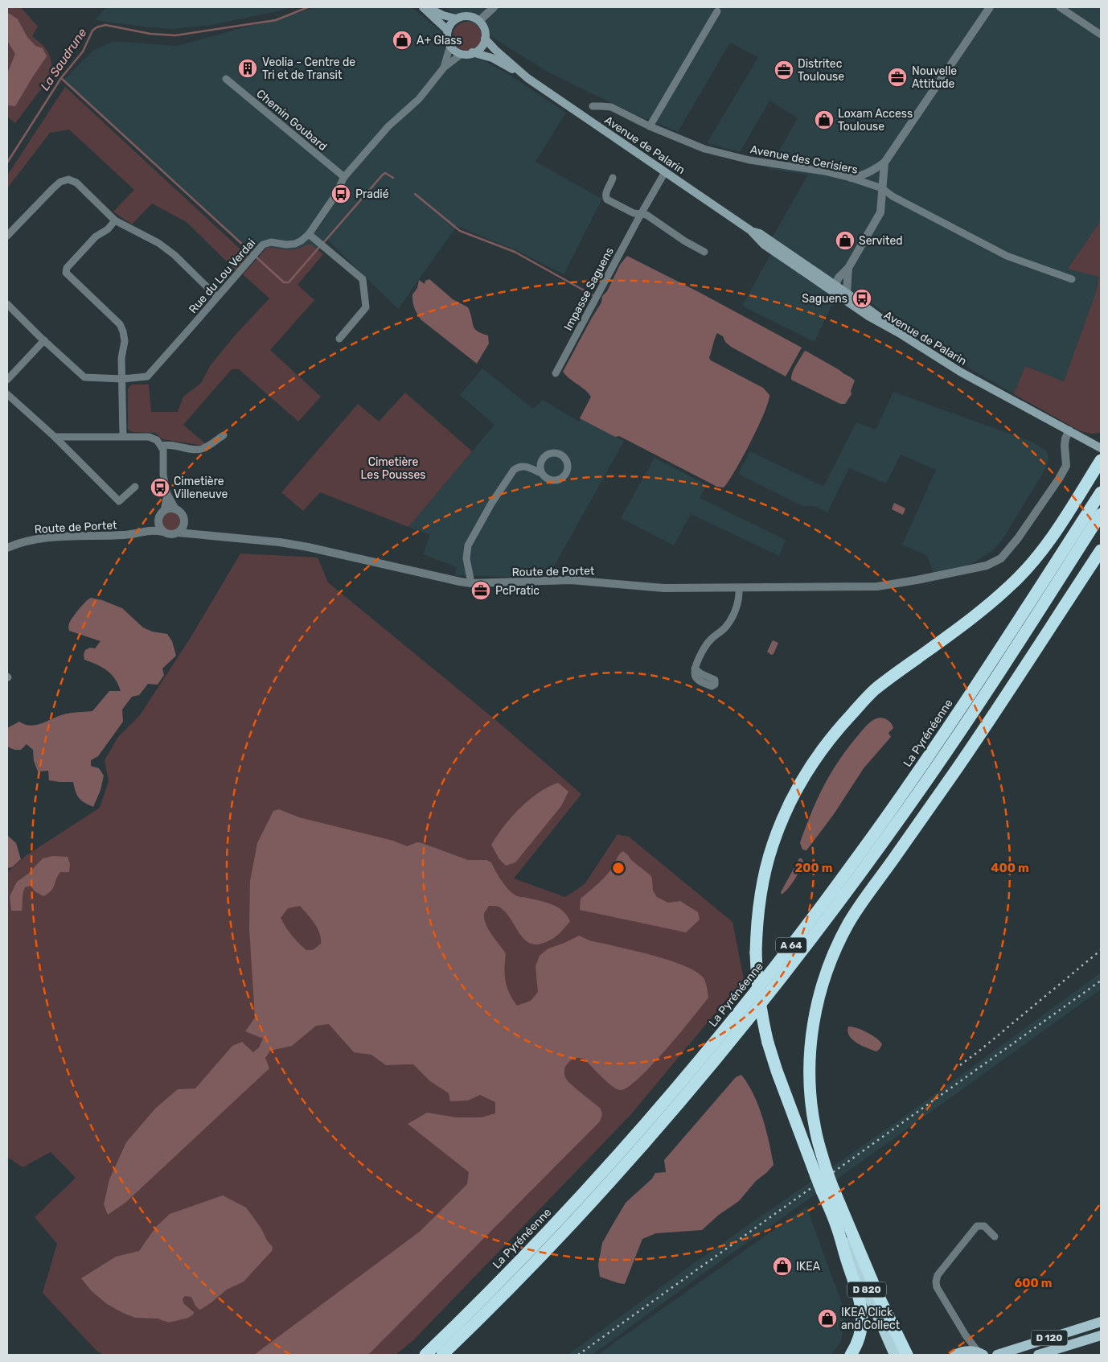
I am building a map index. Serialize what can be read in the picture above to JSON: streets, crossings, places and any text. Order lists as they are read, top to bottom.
{
  "streets": {
    "highway": ["La Pyrénéenne", "A 64", "D 820"],
    "main road": ["Avenue de Palarin", "D 120"],
    "street": [
      "Chemin Goubard",
      "Avenue des Cerisiers",
      "Rue du Lou Verdai",
      "Impasse Saguens",
      "Route de Portet"
    ]
  },
  "crossings": [
    ["Chemin Goubard", "Rue du Lou Verdai"],
    ["Avenue de Palarin", "Rue du Lou Verdai"],
    ["Avenue de Palarin", "Impasse Saguens"],
    ["Avenue de Palarin", "Route de Portet"]
  ],
  "water": ["La Saudrune"],
  "parks": ["Cimetière Les Pousses"],
  "places": {
    "shop": [
      "A+ Glass",
      "Loxam Access Toulouse",
      "Servited",
      "IKEA",
      "IKEA Click and Collect"
    ],
    "building": ["Veolia - Centre de Tri et de Transit"],
    "office": ["Distritec Toulouse", "Nouvelle Attitude", "PcPratic"],
    "bus stop": ["Pradié", "Saguens", "Cimetière Villeneuve"]
  },
  "rings": ["200 m", "400 m", "600 m"]
}
